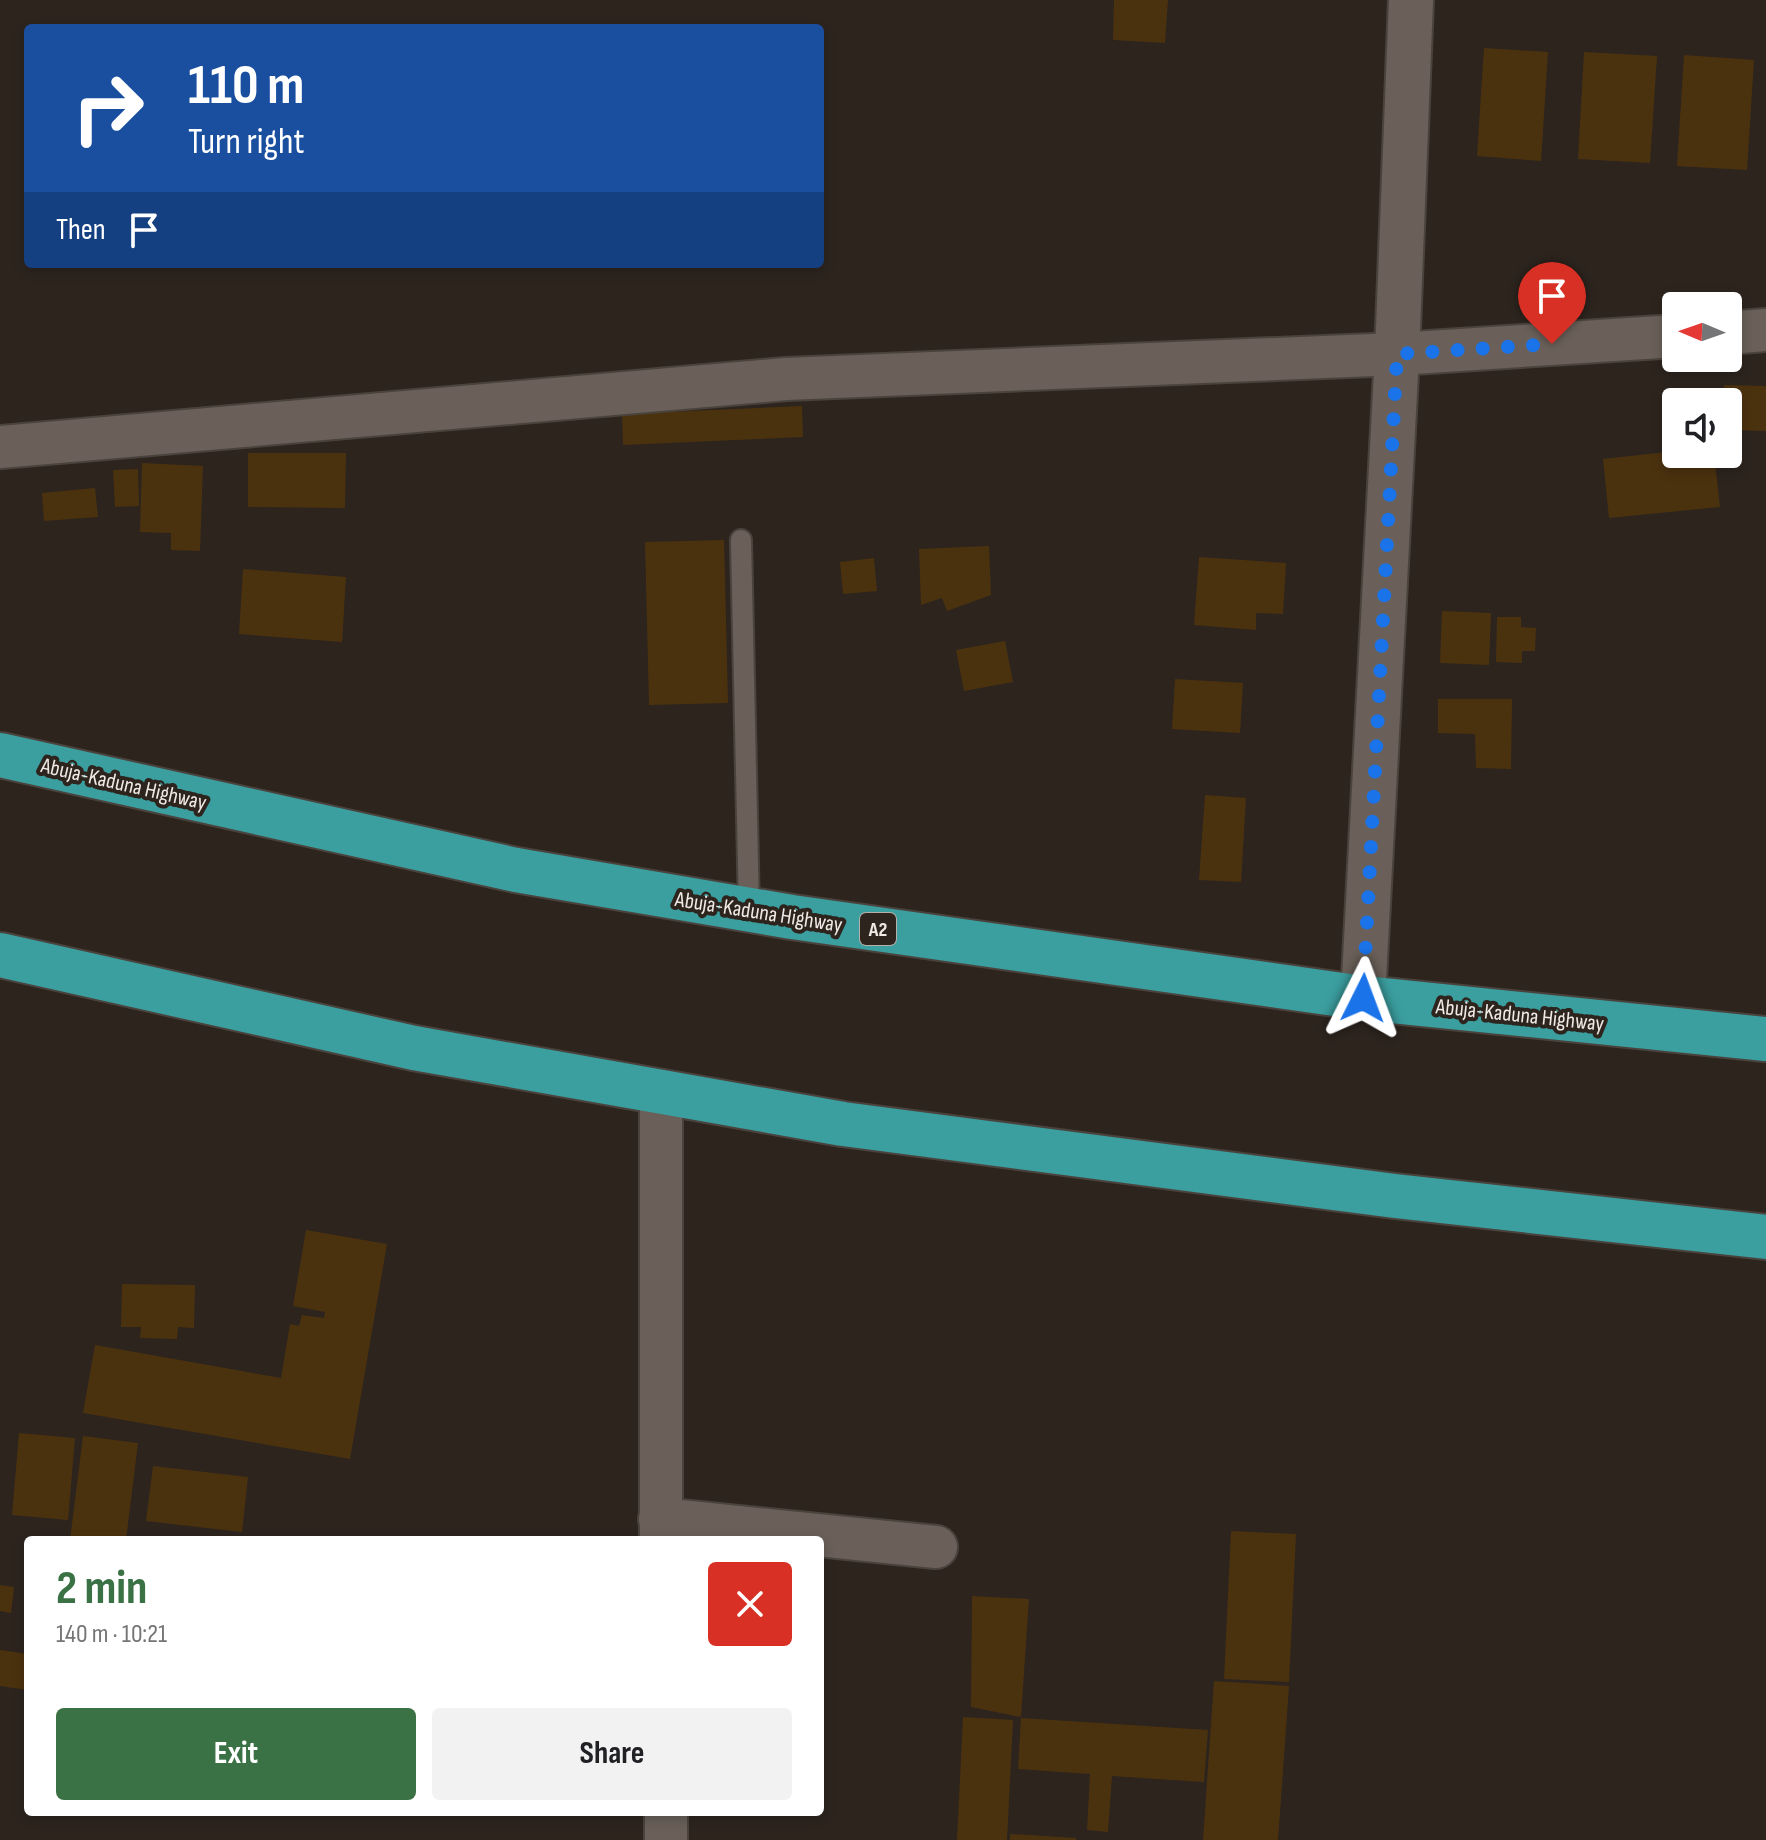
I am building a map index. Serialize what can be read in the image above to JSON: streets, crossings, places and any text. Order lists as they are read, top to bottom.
{
  "streets": {
    "highway": ["Abuja-Kaduna Highway", "A2"]
  },
  "north": "left",
  "page": {
    "turn": ["110 m", "Turn right"],
    "then": "Then",
    "heading": ["2 min", "140 m · 10:21"],
    "buttons": ["Exit", "Share"]
  }
}
